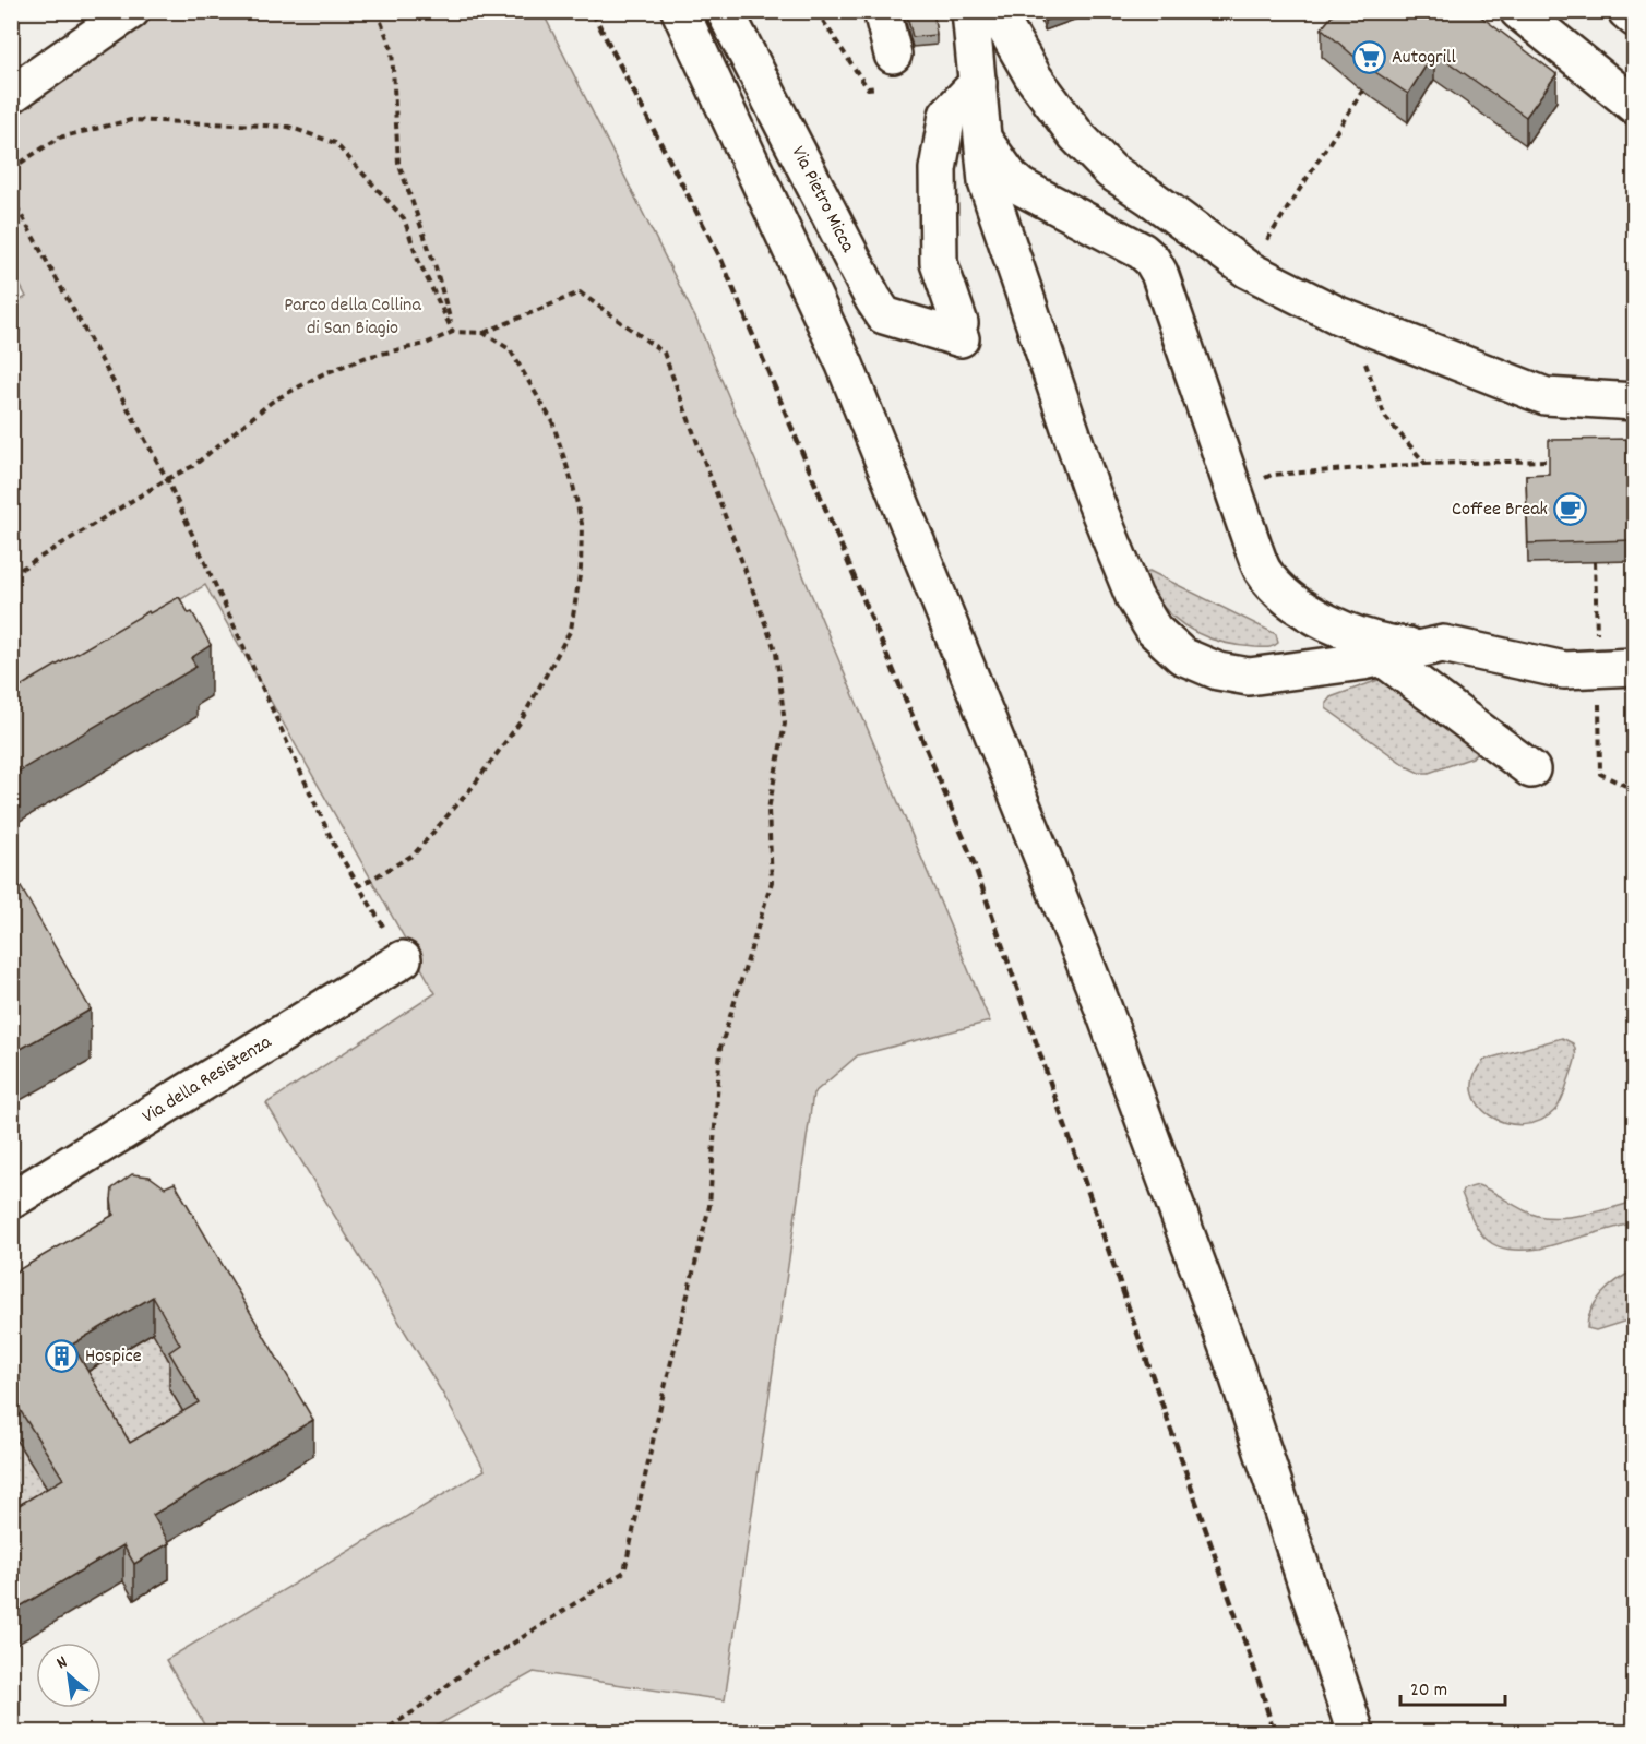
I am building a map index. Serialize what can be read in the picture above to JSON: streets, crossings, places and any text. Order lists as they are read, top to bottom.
{
  "streets": {
    "main road": ["Via Pietro Micca", "Via della Resistenza"]
  },
  "parks": ["Parco della Collina di San Biagio"],
  "places": {
    "supermarket": ["Autogrill"],
    "cafe": ["Coffee Break"],
    "building": ["Hospice"]
  },
  "scale_bar": "20 m",
  "north": "top left"
}
